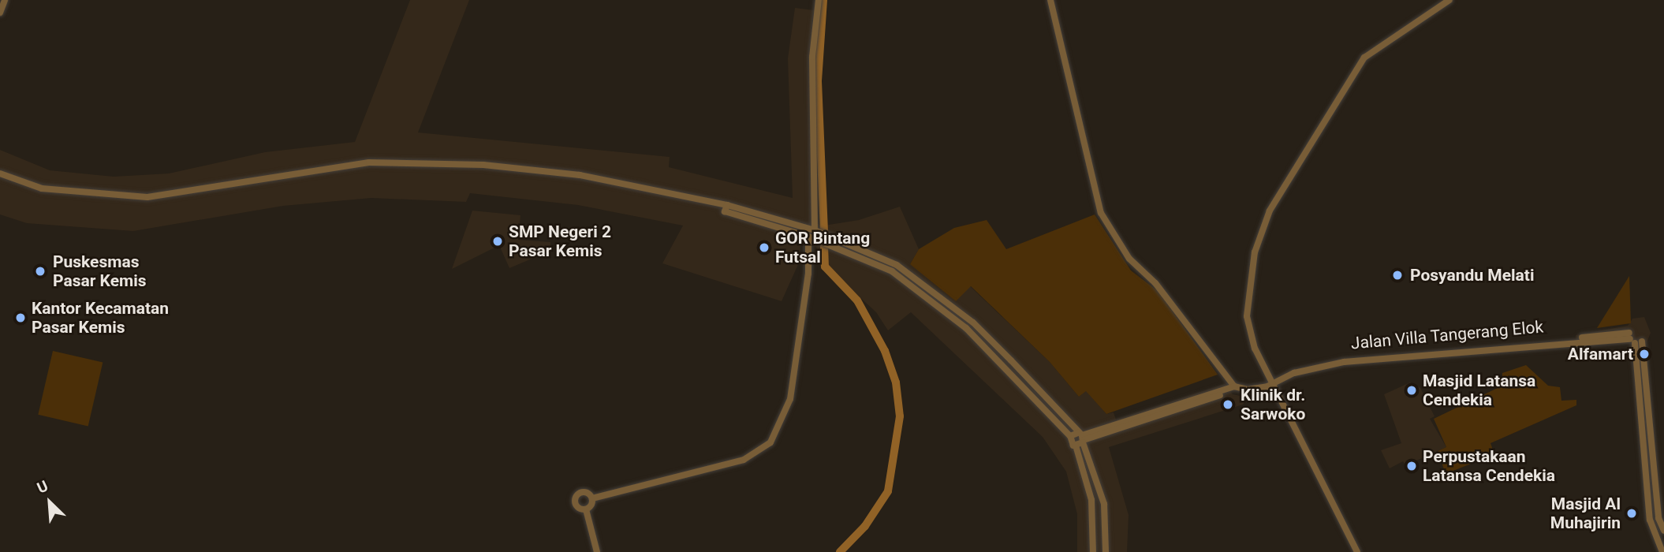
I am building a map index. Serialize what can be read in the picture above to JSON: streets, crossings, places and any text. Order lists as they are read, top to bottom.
{
  "streets": {
    "street": ["Jalan Villa Tangerang Elok"]
  },
  "places": [
    "SMP Negeri 2 Pasar Kemis",
    "GOR Bintang Futsal",
    "Puskesmas Pasar Kemis",
    "Posyandu Melati",
    "Kantor Kecamatan Pasar Kemis",
    "Alfamart",
    "Masjid Latansa Cendekia",
    "Klinik dr. Sarwoko",
    "Perpustakaan Latansa Cendekia",
    "Masjid Al Muhajirin"
  ],
  "north": "top left"
}
